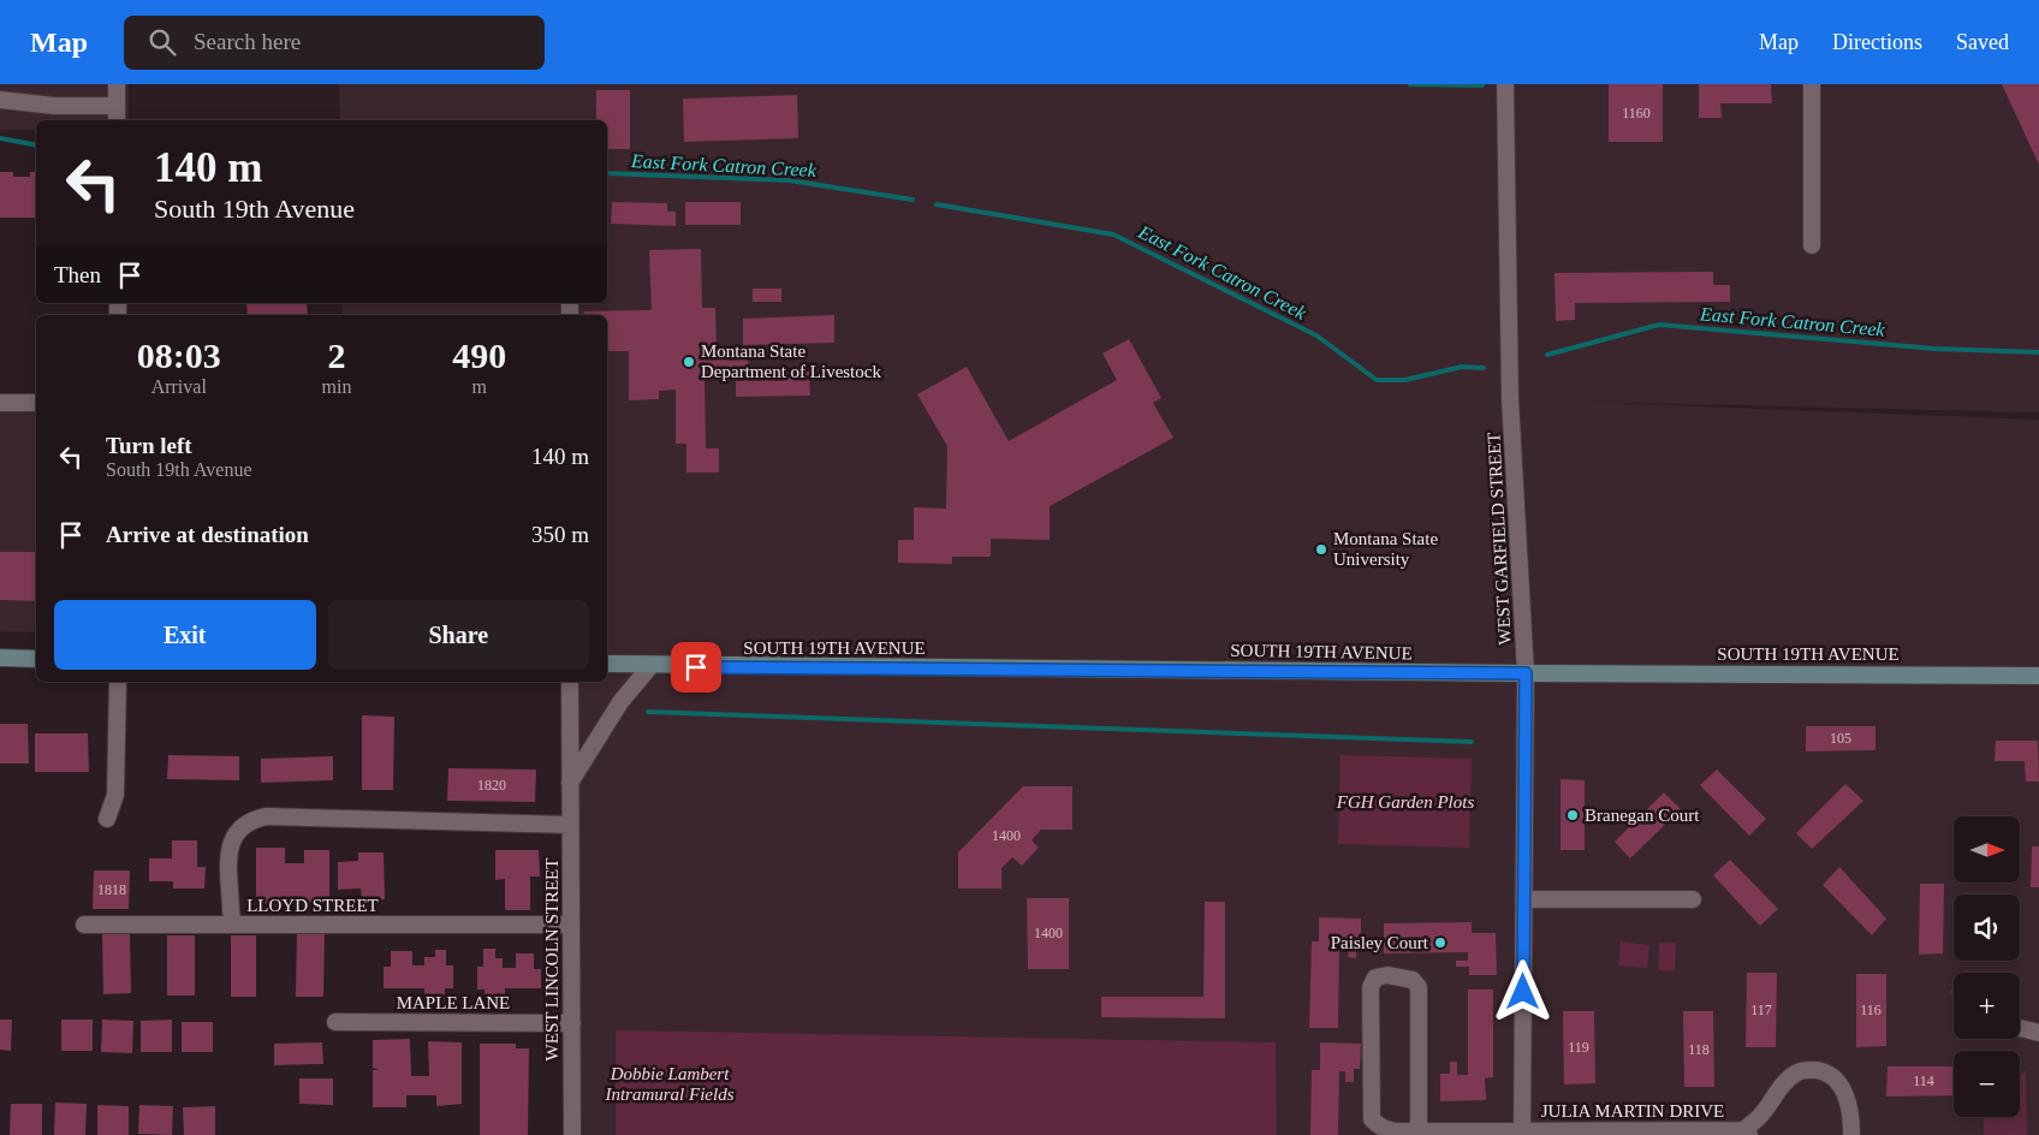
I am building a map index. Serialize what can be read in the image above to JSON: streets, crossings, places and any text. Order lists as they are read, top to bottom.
{
  "streets": {
    "main road": ["SOUTH 19TH AVENUE"],
    "street": [
      "WEST GARFIELD STREET",
      "LLOYD STREET",
      "WEST LINCOLN STREET",
      "MAPLE LANE",
      "JULIA MARTIN DRIVE"
    ]
  },
  "crossings": [
    ["WEST GARFIELD STREET", "SOUTH 19TH AVENUE"],
    ["WEST GARFIELD STREET", "JULIA MARTIN DRIVE"],
    ["LLOYD STREET", "WEST LINCOLN STREET"],
    ["WEST LINCOLN STREET", "MAPLE LANE"]
  ],
  "water": ["East Fork Catron Creek"],
  "parks": ["FGH Garden Plots", "Dobbie Lambert Intramural Fields"],
  "places": [
    "Montana State Department of Livestock",
    "Montana State University",
    "Branegan Court",
    "Paisley Court"
  ],
  "house_numbers": [
    "1160",
    "105",
    "1820",
    "1400",
    "1818",
    "1400",
    "117",
    "116",
    "119",
    "118",
    "114"
  ],
  "north": "right",
  "page": {
    "header": "Map",
    "search": "Search here",
    "nav": ["Map", "Directions", "Saved"],
    "turn": ["140 m", "South 19th Avenue"],
    "then": "Then",
    "eta": [
      "08:03",
      "Arrival",
      "2",
      "min",
      "490",
      "m"
    ],
    "list": [
      {
        "name": "Turn left",
        "note": "South 19th Avenue",
        "value": "140 m"
      },
      {
        "name": "Arrive at destination",
        "value": "350 m"
      }
    ],
    "buttons": ["Exit", "Share"],
    "map_buttons": ["+", "−"]
  }
}
